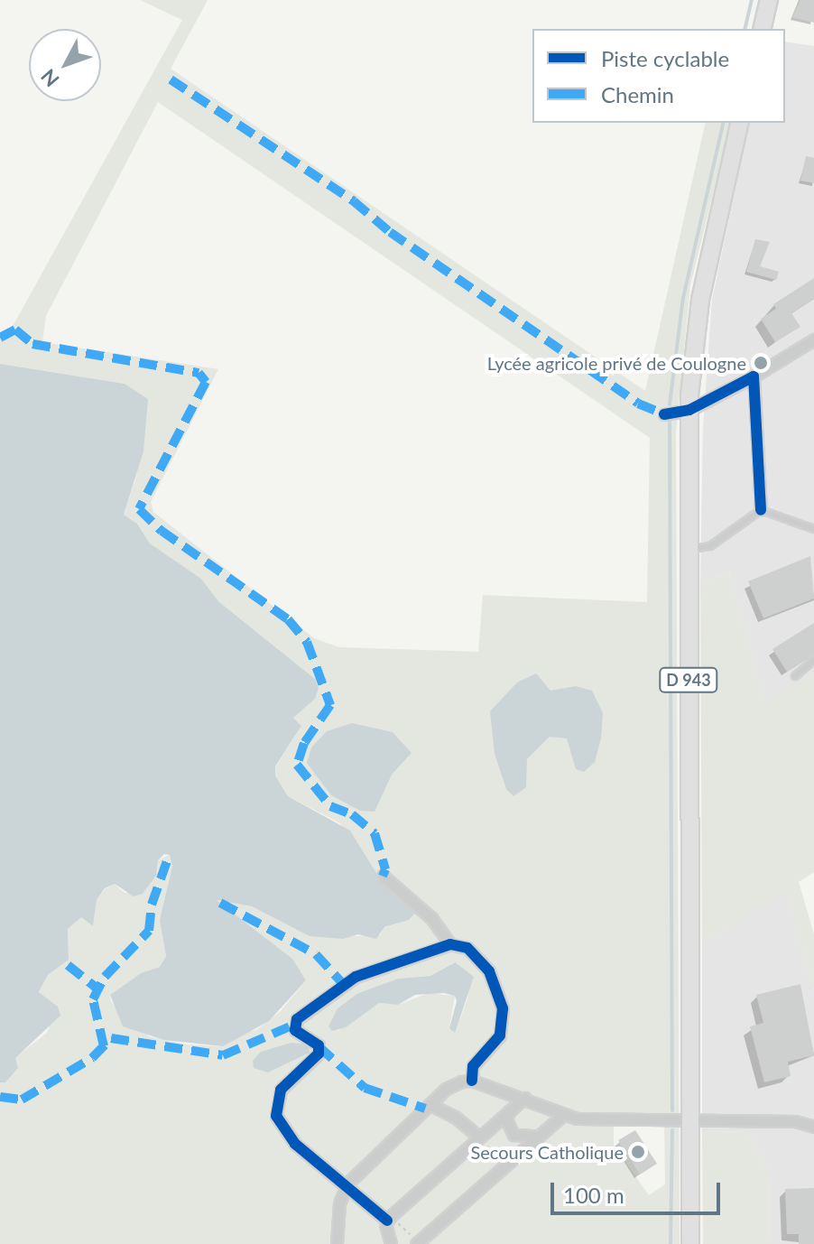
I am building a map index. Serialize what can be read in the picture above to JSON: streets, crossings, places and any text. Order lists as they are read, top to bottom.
{
  "streets": {
    "main road": ["D 943"]
  },
  "places": ["Lycée agricole privé de Coulogne", "Secours Catholique"],
  "legend": ["Piste cyclable", "Chemin"],
  "scale_bar": "100 m",
  "north": "bottom left"
}
